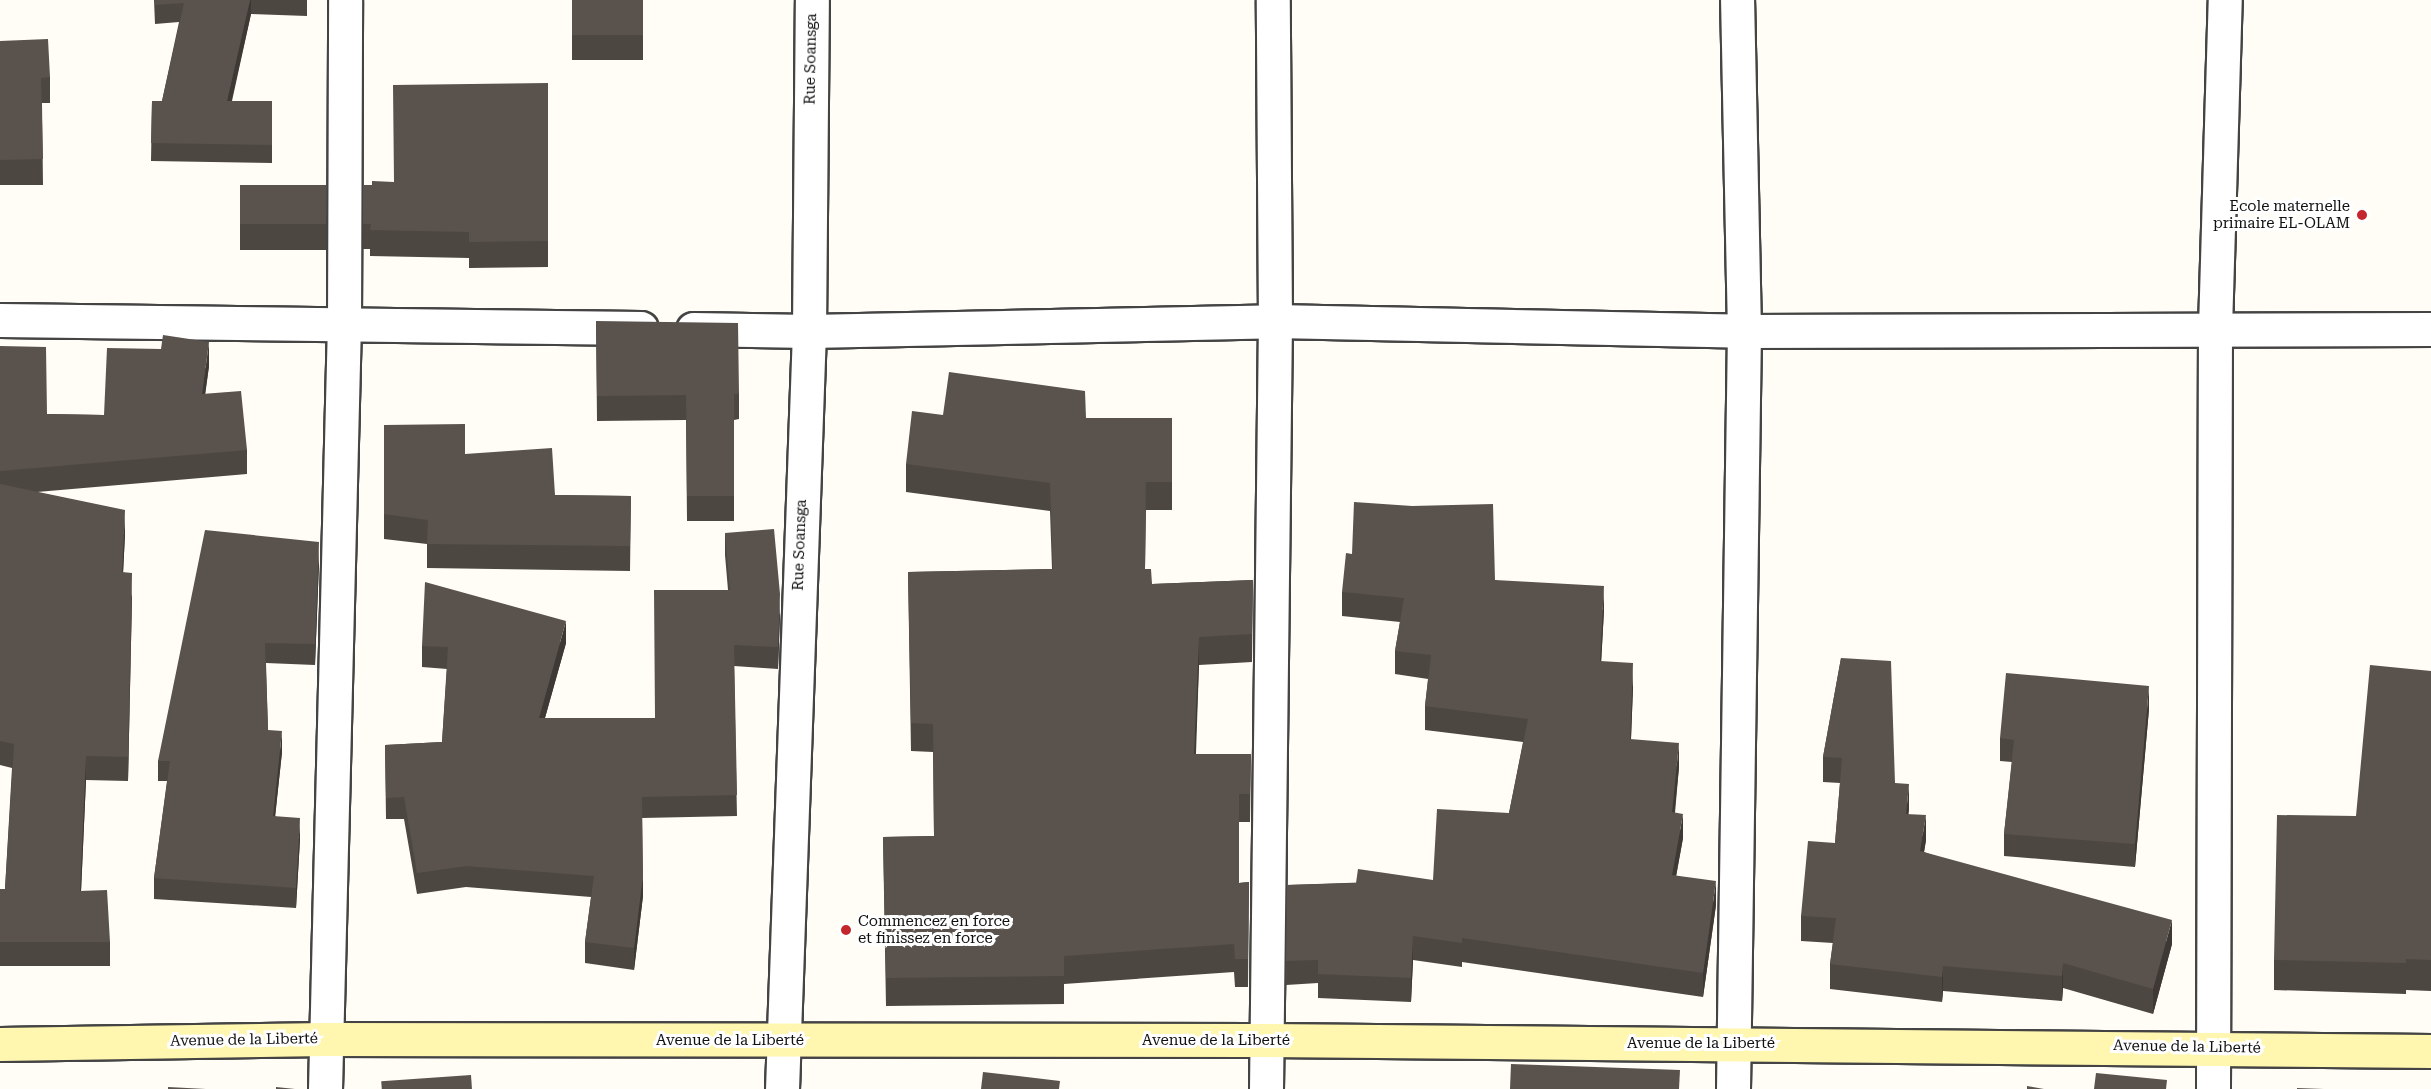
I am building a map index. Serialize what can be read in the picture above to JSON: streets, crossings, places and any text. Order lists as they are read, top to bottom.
{
  "streets": {
    "main road": ["Avenue de la Liberté"],
    "street": ["Rue Soansga"]
  },
  "crossings": [
    ["Rue Soansga", "Avenue de la Liberté"]
  ],
  "places": ["Ecole maternelle primaire EL-OLAM", "Commencez en force et finissez en force"]
}
